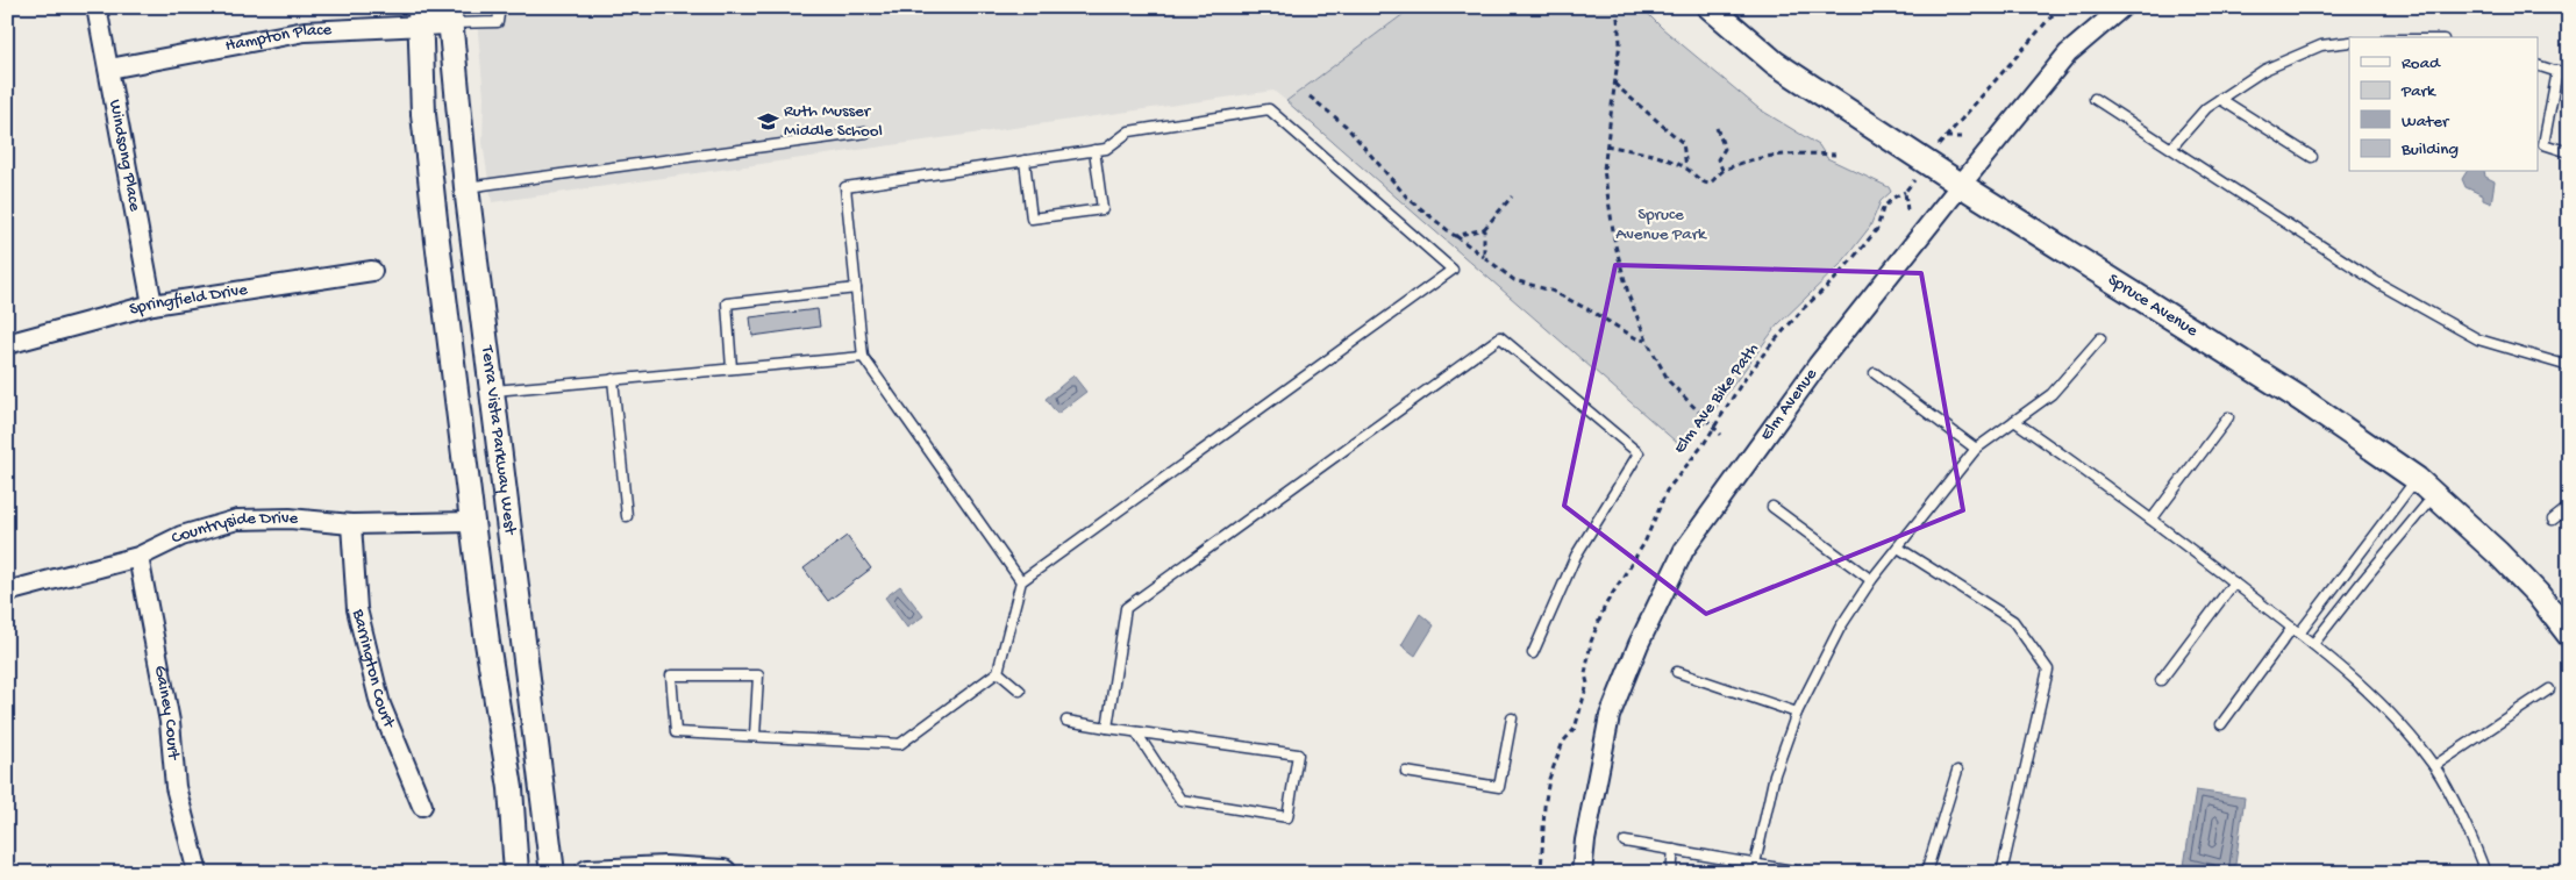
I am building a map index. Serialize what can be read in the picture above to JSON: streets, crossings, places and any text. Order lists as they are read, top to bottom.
{
  "streets": {
    "street": [
      "Hampton Place",
      "Windsong Place",
      "Springfield Drive",
      "Spruce Avenue",
      "Elm Avenue",
      "Terra Vista Parkway West",
      "Countryside Drive",
      "Barrington Court",
      "Gainey Court"
    ],
    "path": ["Elm Ave Bike Path"]
  },
  "crossings": [
    ["Hampton Place", "Windsong Place"],
    ["Hampton Place", "Terra Vista Parkway West"],
    ["Windsong Place", "Springfield Drive"],
    ["Spruce Avenue", "Elm Avenue"],
    ["Terra Vista Parkway West", "Countryside Drive"],
    ["Countryside Drive", "Barrington Court"],
    ["Countryside Drive", "Gainey Court"]
  ],
  "parks": ["Spruce Avenue Park"],
  "places": {
    "school or university": ["Ruth Musser Middle School"]
  },
  "legend": [
    "Road",
    "Park",
    "Water",
    "Building"
  ]
}
